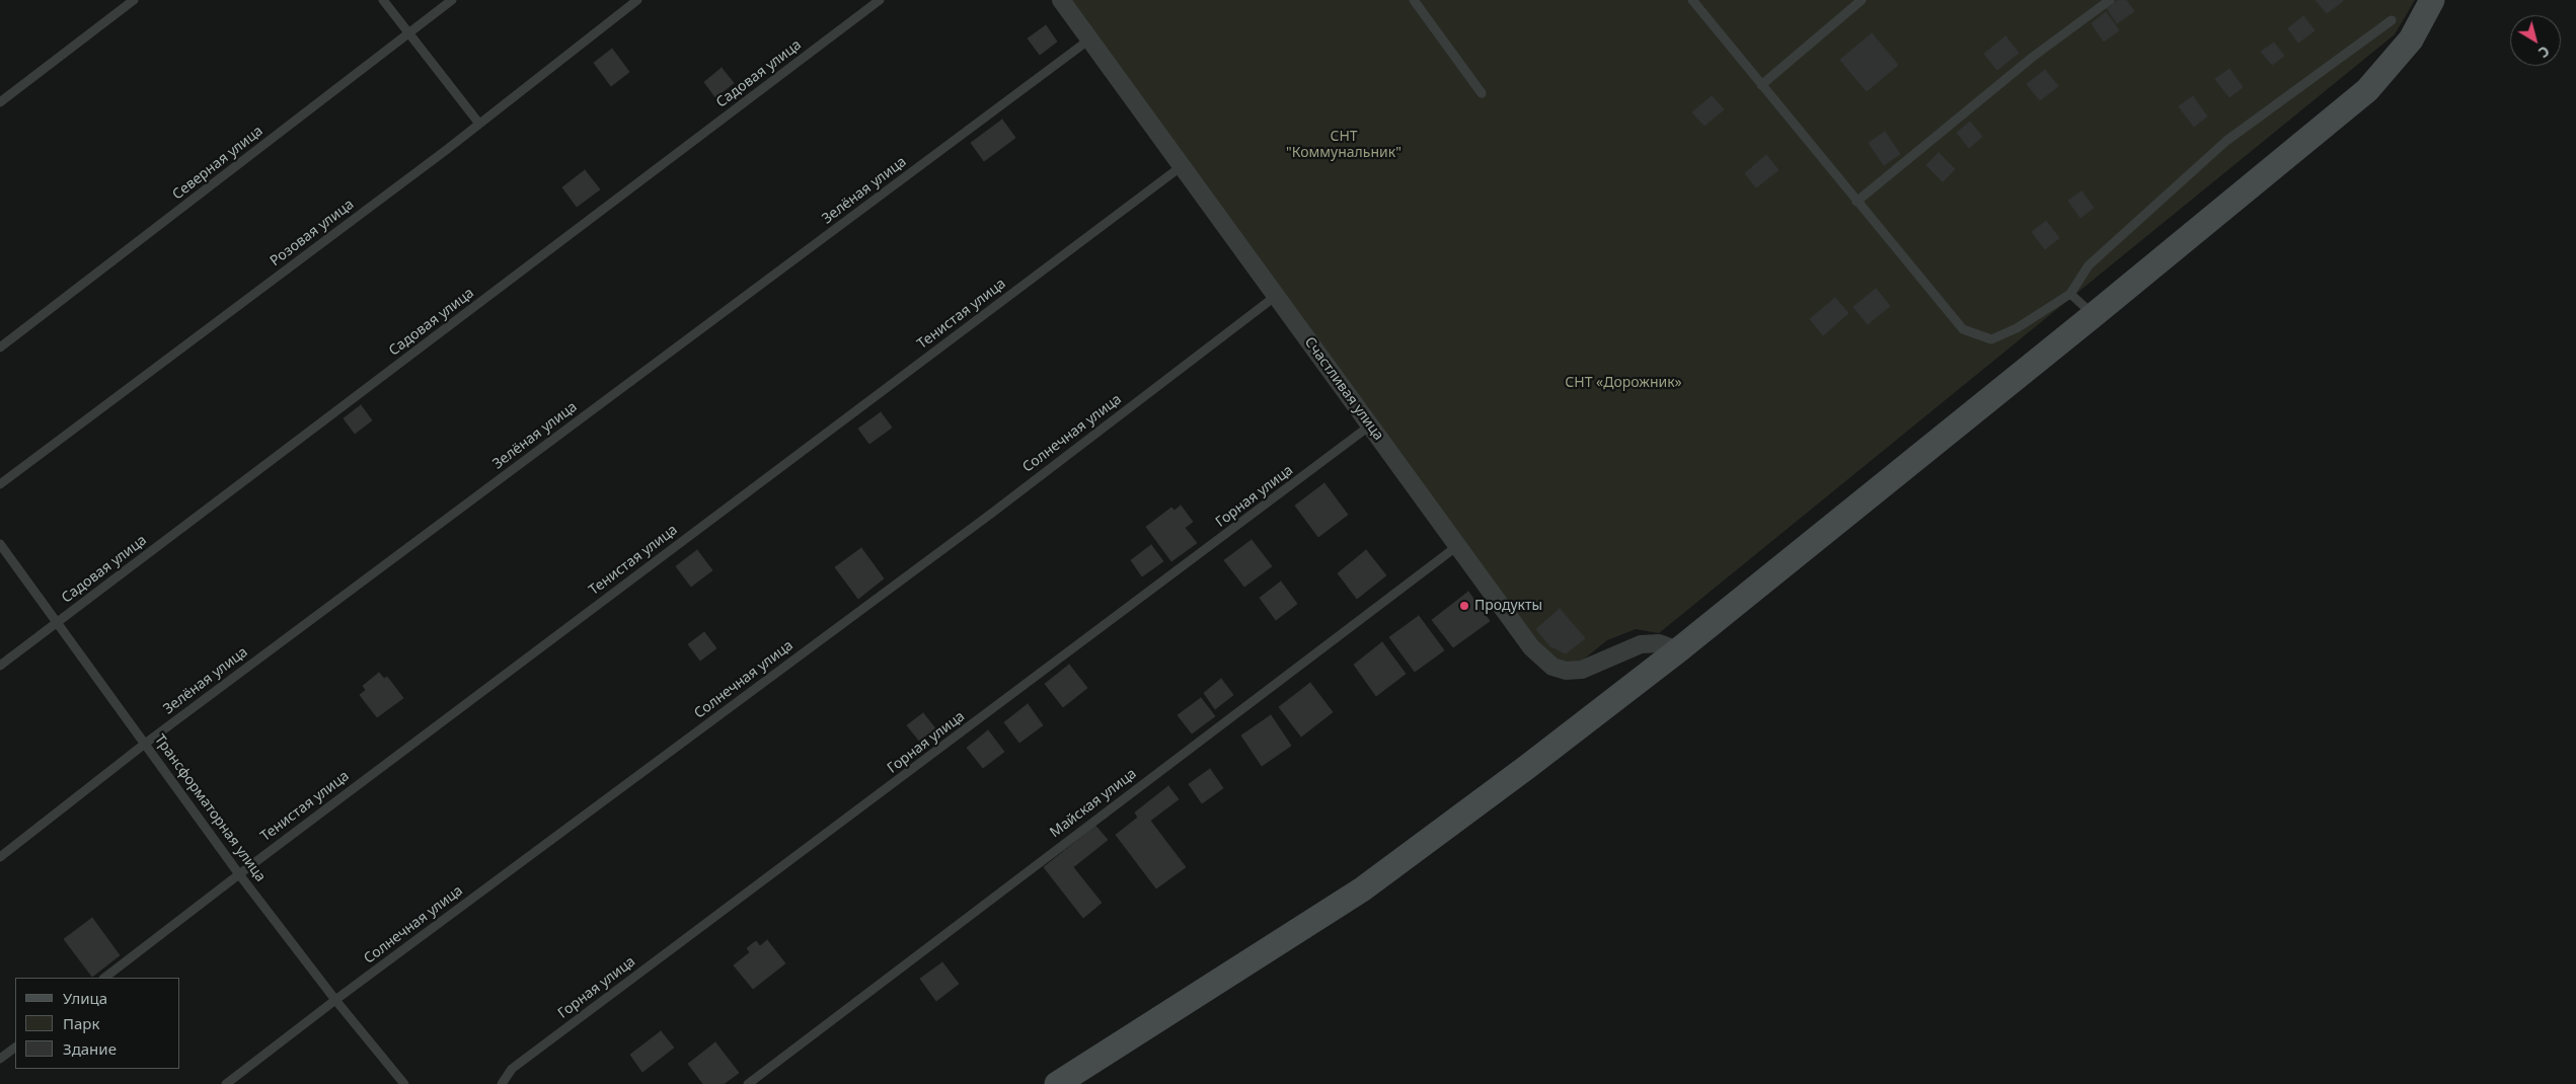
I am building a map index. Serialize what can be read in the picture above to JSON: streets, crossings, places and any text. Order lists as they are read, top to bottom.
{
  "streets": {
    "street": ["Счастливая улица"],
    "lane": [
      "Садовая улица",
      "Северная улица",
      "Зелёная улица",
      "Розовая улица",
      "Тенистая улица",
      "Солнечная улица",
      "Горная улица",
      "Майская улица",
      "Трансформаторная улица"
    ]
  },
  "crossings": [
    ["Садовая улица", "Трансформаторная улица"],
    ["Зелёная улица", "Счастливая улица"],
    ["Зелёная улица", "Трансформаторная улица"],
    ["Тенистая улица", "Счастливая улица"],
    ["Тенистая улица", "Трансформаторная улица"],
    ["Счастливая улица", "Солнечная улица"],
    ["Счастливая улица", "Горная улица"],
    ["Счастливая улица", "Майская улица"],
    ["Солнечная улица", "Трансформаторная улица"]
  ],
  "parks": ["СНТ \"Коммунальник\"", "СНТ «Дорожник»"],
  "places": ["Продукты"],
  "legend": ["Улица", "Парк", "Здание"],
  "north": "bottom right"
}
